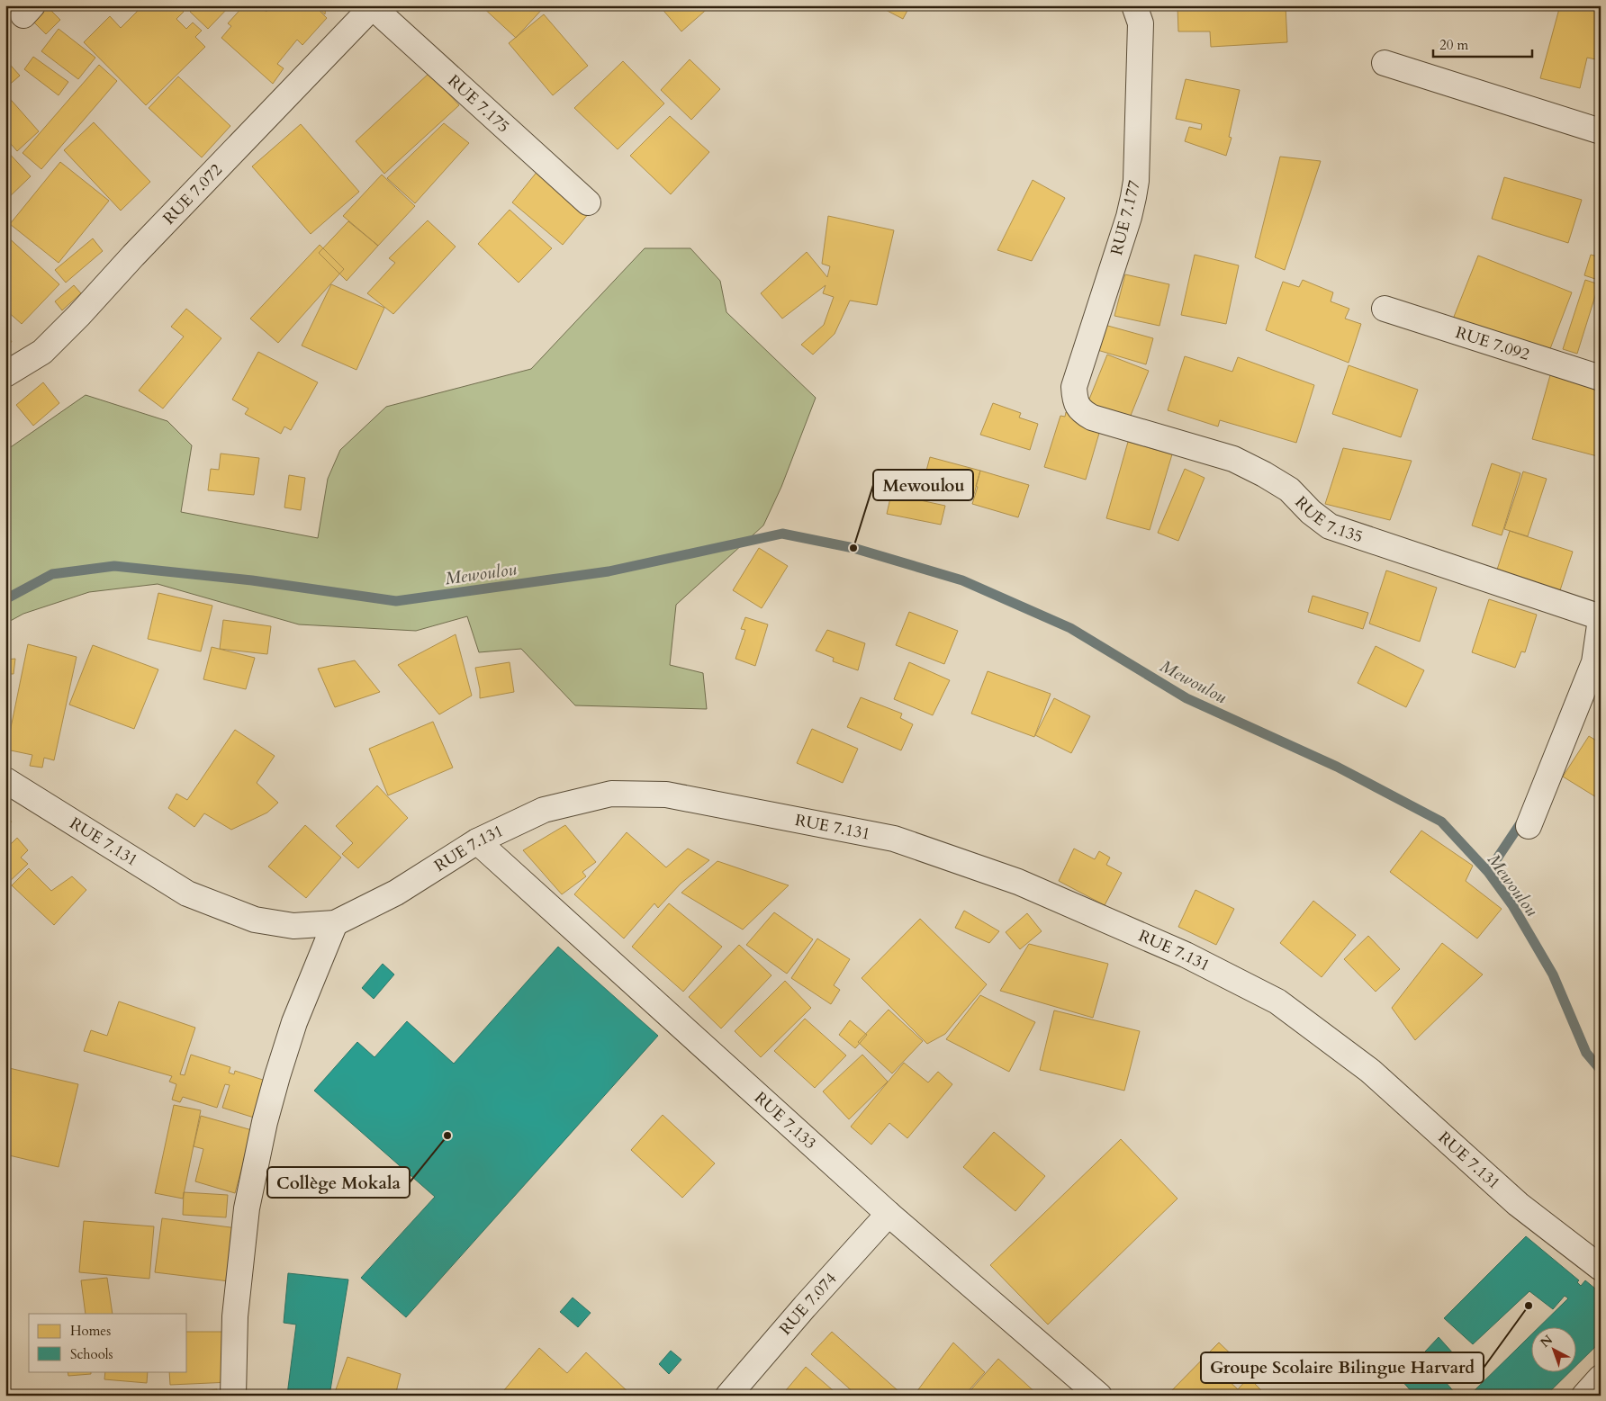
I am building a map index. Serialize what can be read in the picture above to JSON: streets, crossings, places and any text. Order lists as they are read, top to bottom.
{
  "streets": {
    "street": [
      "RUE 7.175",
      "RUE 7.072",
      "RUE 7.177",
      "RUE 7.092",
      "RUE 7.135",
      "RUE 7.131",
      "RUE 7.133",
      "RUE 7.074"
    ]
  },
  "crossings": [
    ["RUE 7.175", "RUE 7.072"],
    ["RUE 7.177", "RUE 7.135"],
    ["RUE 7.131", "RUE 7.133"],
    ["RUE 7.133", "RUE 7.074"]
  ],
  "water": ["Mewoulou"],
  "places": ["Mewoulou", "Collège Mokala", "Groupe Scolaire Bilingue Harvard"],
  "legend": ["Homes", "Schools"],
  "scale_bar": "20 m",
  "north": "top left"
}
